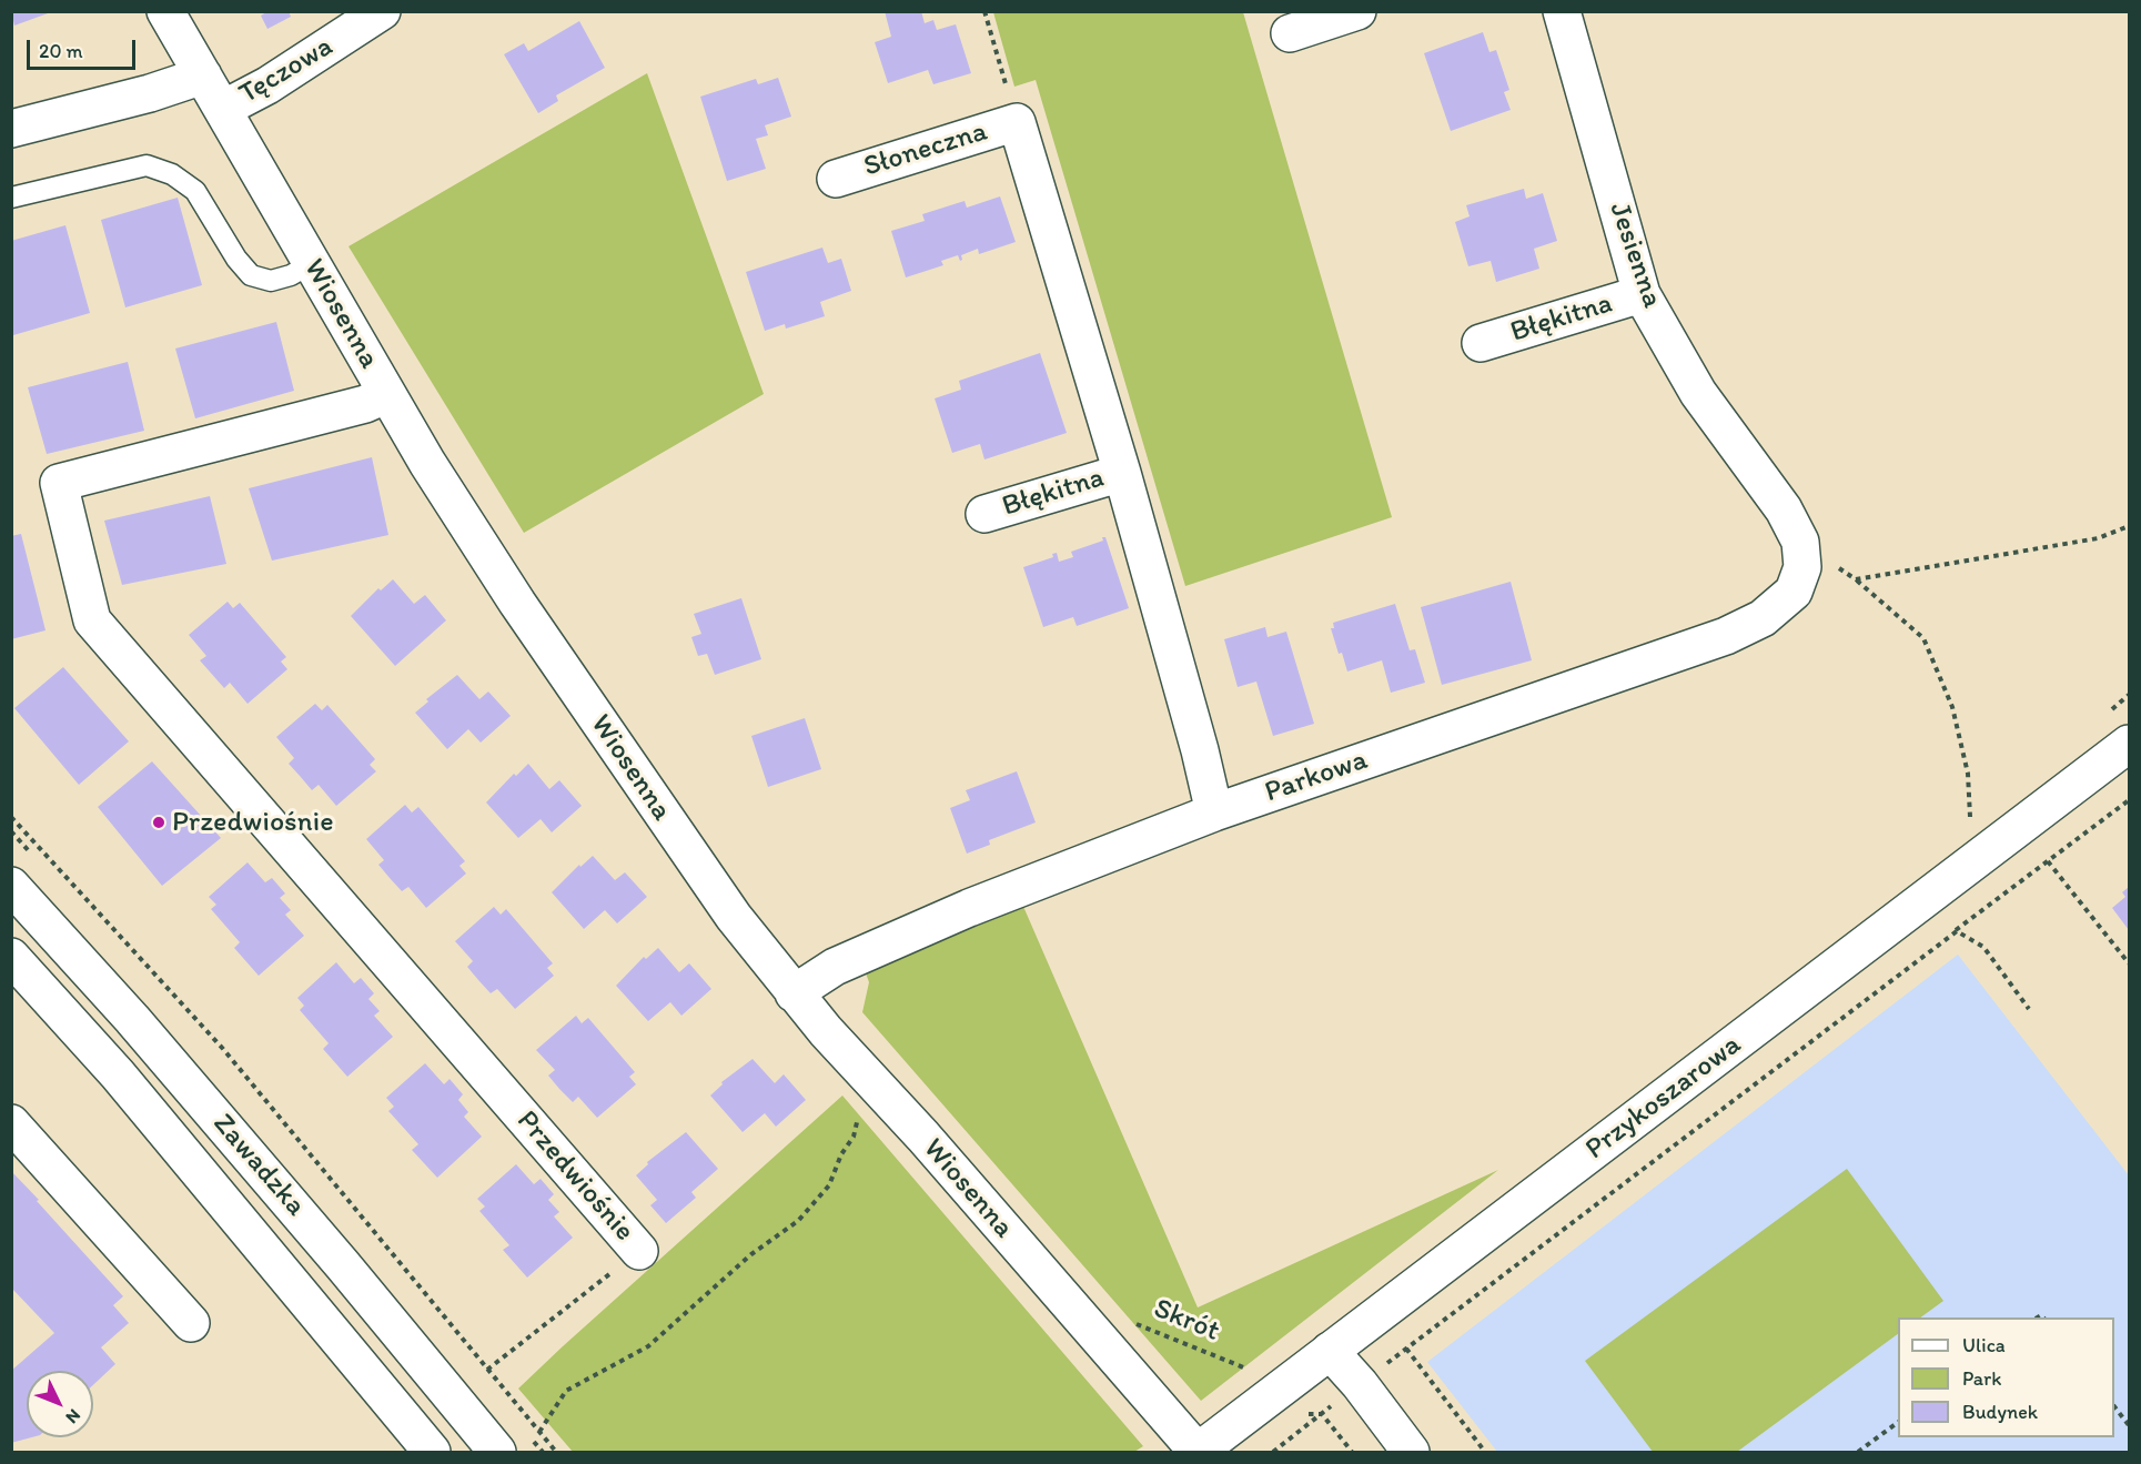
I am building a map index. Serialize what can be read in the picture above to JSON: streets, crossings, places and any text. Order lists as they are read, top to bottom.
{
  "streets": {
    "street": [
      "Tęczowa",
      "Słoneczna",
      "Jesienna",
      "Wiosenna",
      "Błękitna",
      "Parkowa",
      "Przykoszarowa",
      "Zawadzka",
      "Przedwiośnie"
    ],
    "path": ["Skrót"]
  },
  "crossings": [
    ["Tęczowa", "Wiosenna"],
    ["Jesienna", "Błękitna"],
    ["Jesienna", "Parkowa"],
    ["Wiosenna", "Parkowa"],
    ["Wiosenna", "Przykoszarowa"],
    ["Wiosenna", "Przedwiośnie"]
  ],
  "places": ["Przedwiośnie"],
  "legend": ["Ulica", "Park", "Budynek"],
  "scale_bar": "20 m",
  "north": "bottom right"
}
